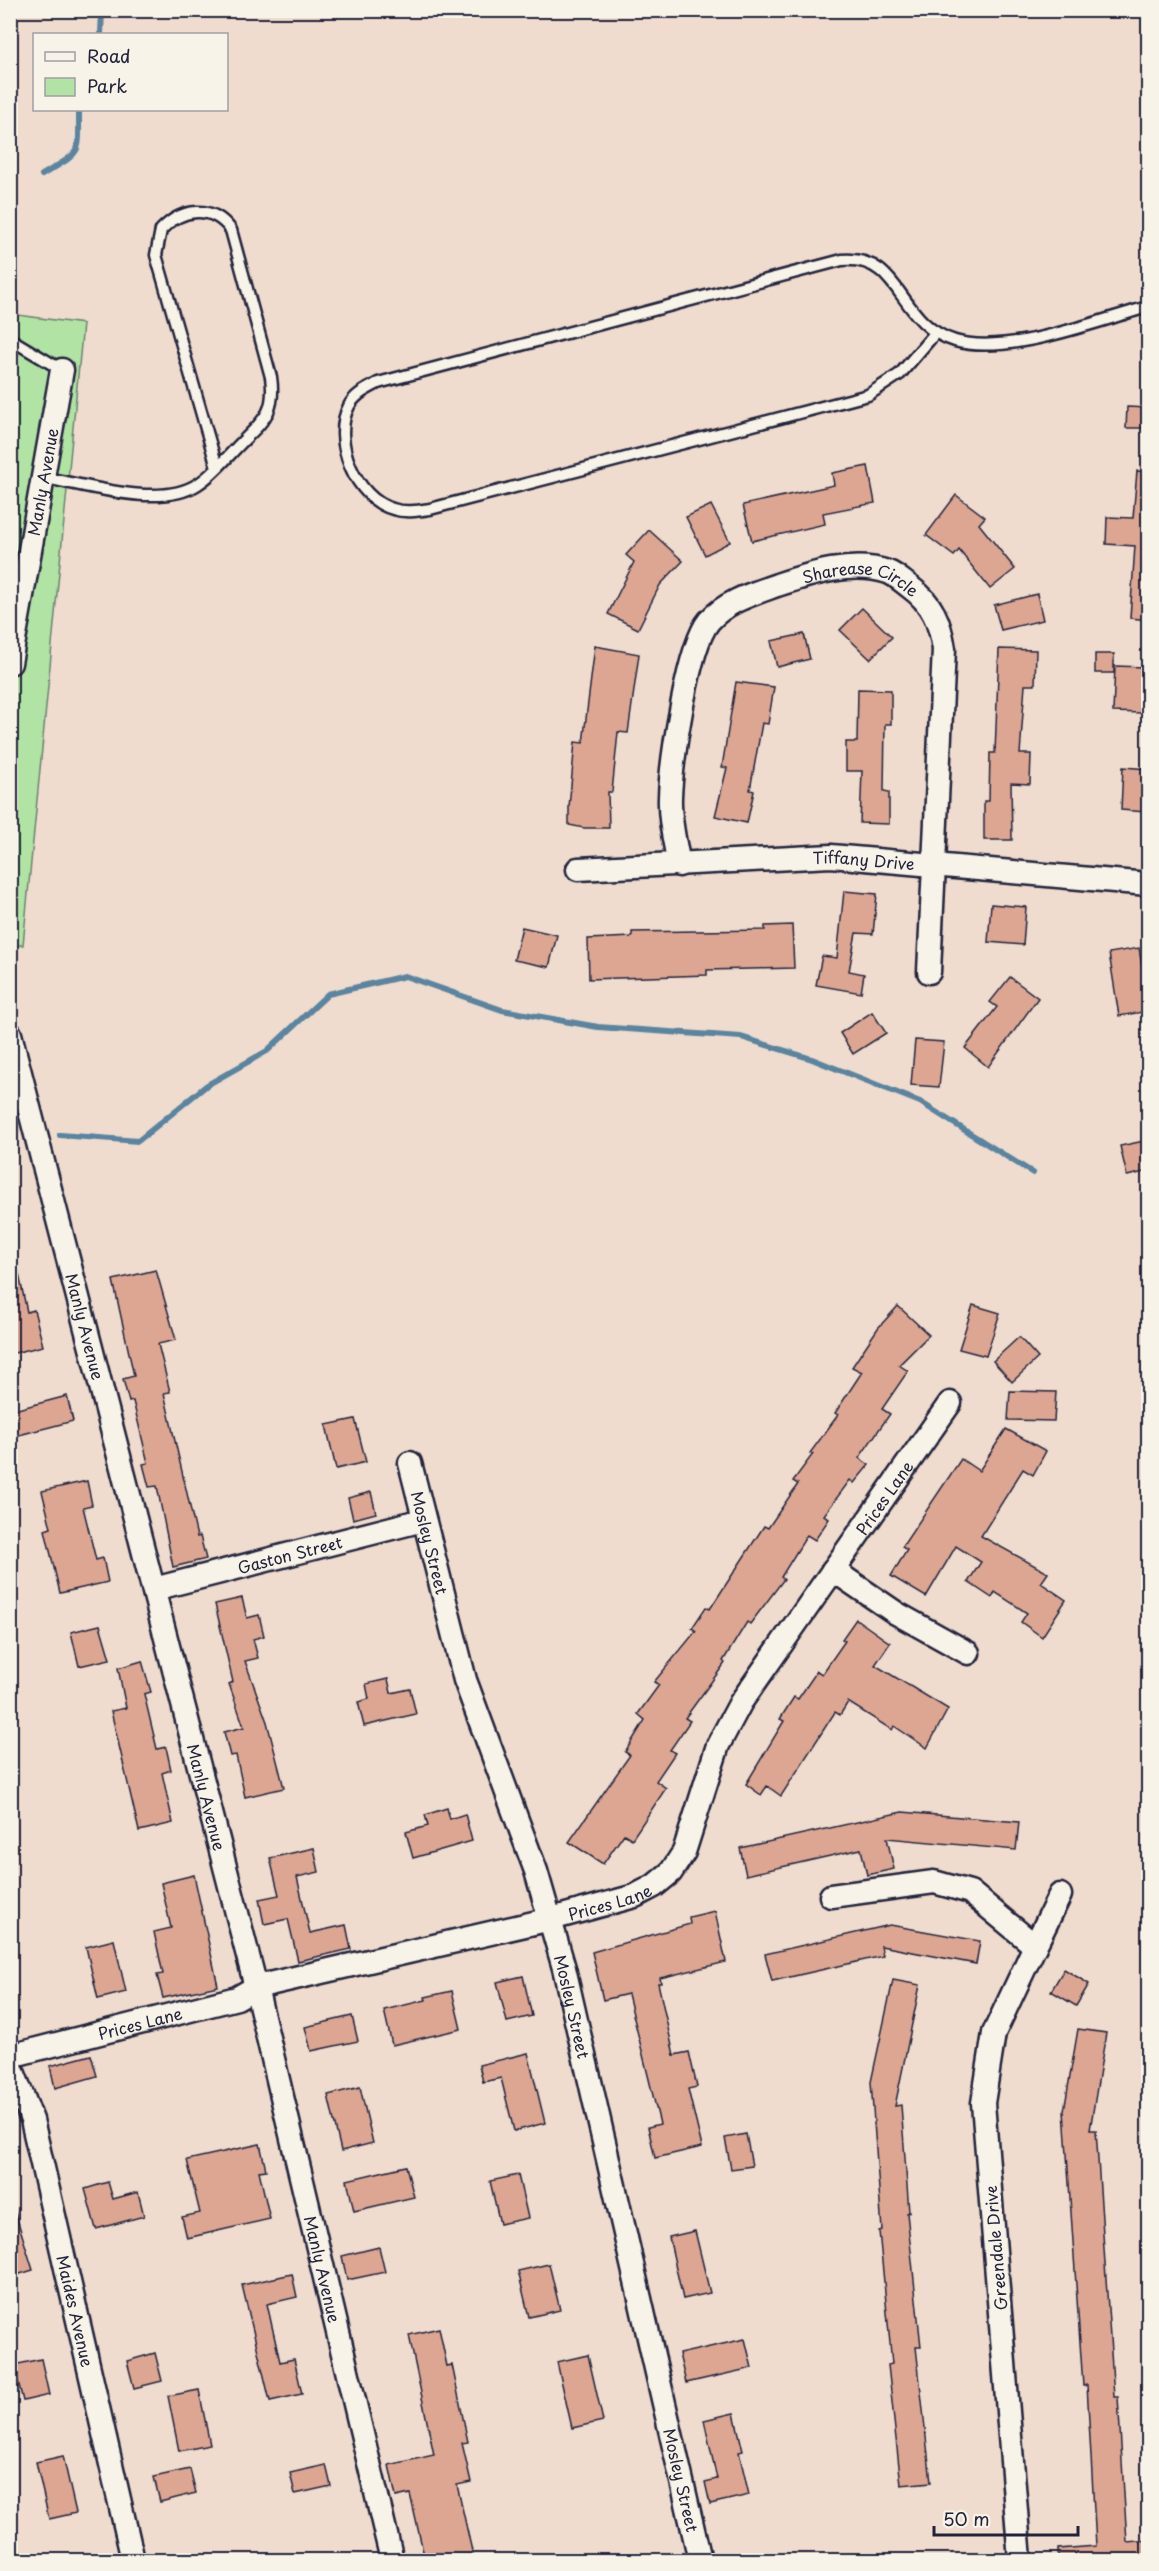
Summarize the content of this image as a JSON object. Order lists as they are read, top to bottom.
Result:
{
  "streets": {
    "street": [
      "Manly Avenue",
      "Sharease Circle",
      "Tiffany Drive",
      "Prices Lane",
      "Mosley Street",
      "Gaston Street",
      "Greendale Drive",
      "Maides Avenue"
    ]
  },
  "crossings": [
    ["Manly Avenue", "Prices Lane"],
    ["Manly Avenue", "Gaston Street"],
    ["Sharease Circle", "Tiffany Drive"],
    ["Prices Lane", "Mosley Street"],
    ["Mosley Street", "Gaston Street"]
  ],
  "legend": ["Road", "Park"],
  "scale_bar": "50 m"
}
